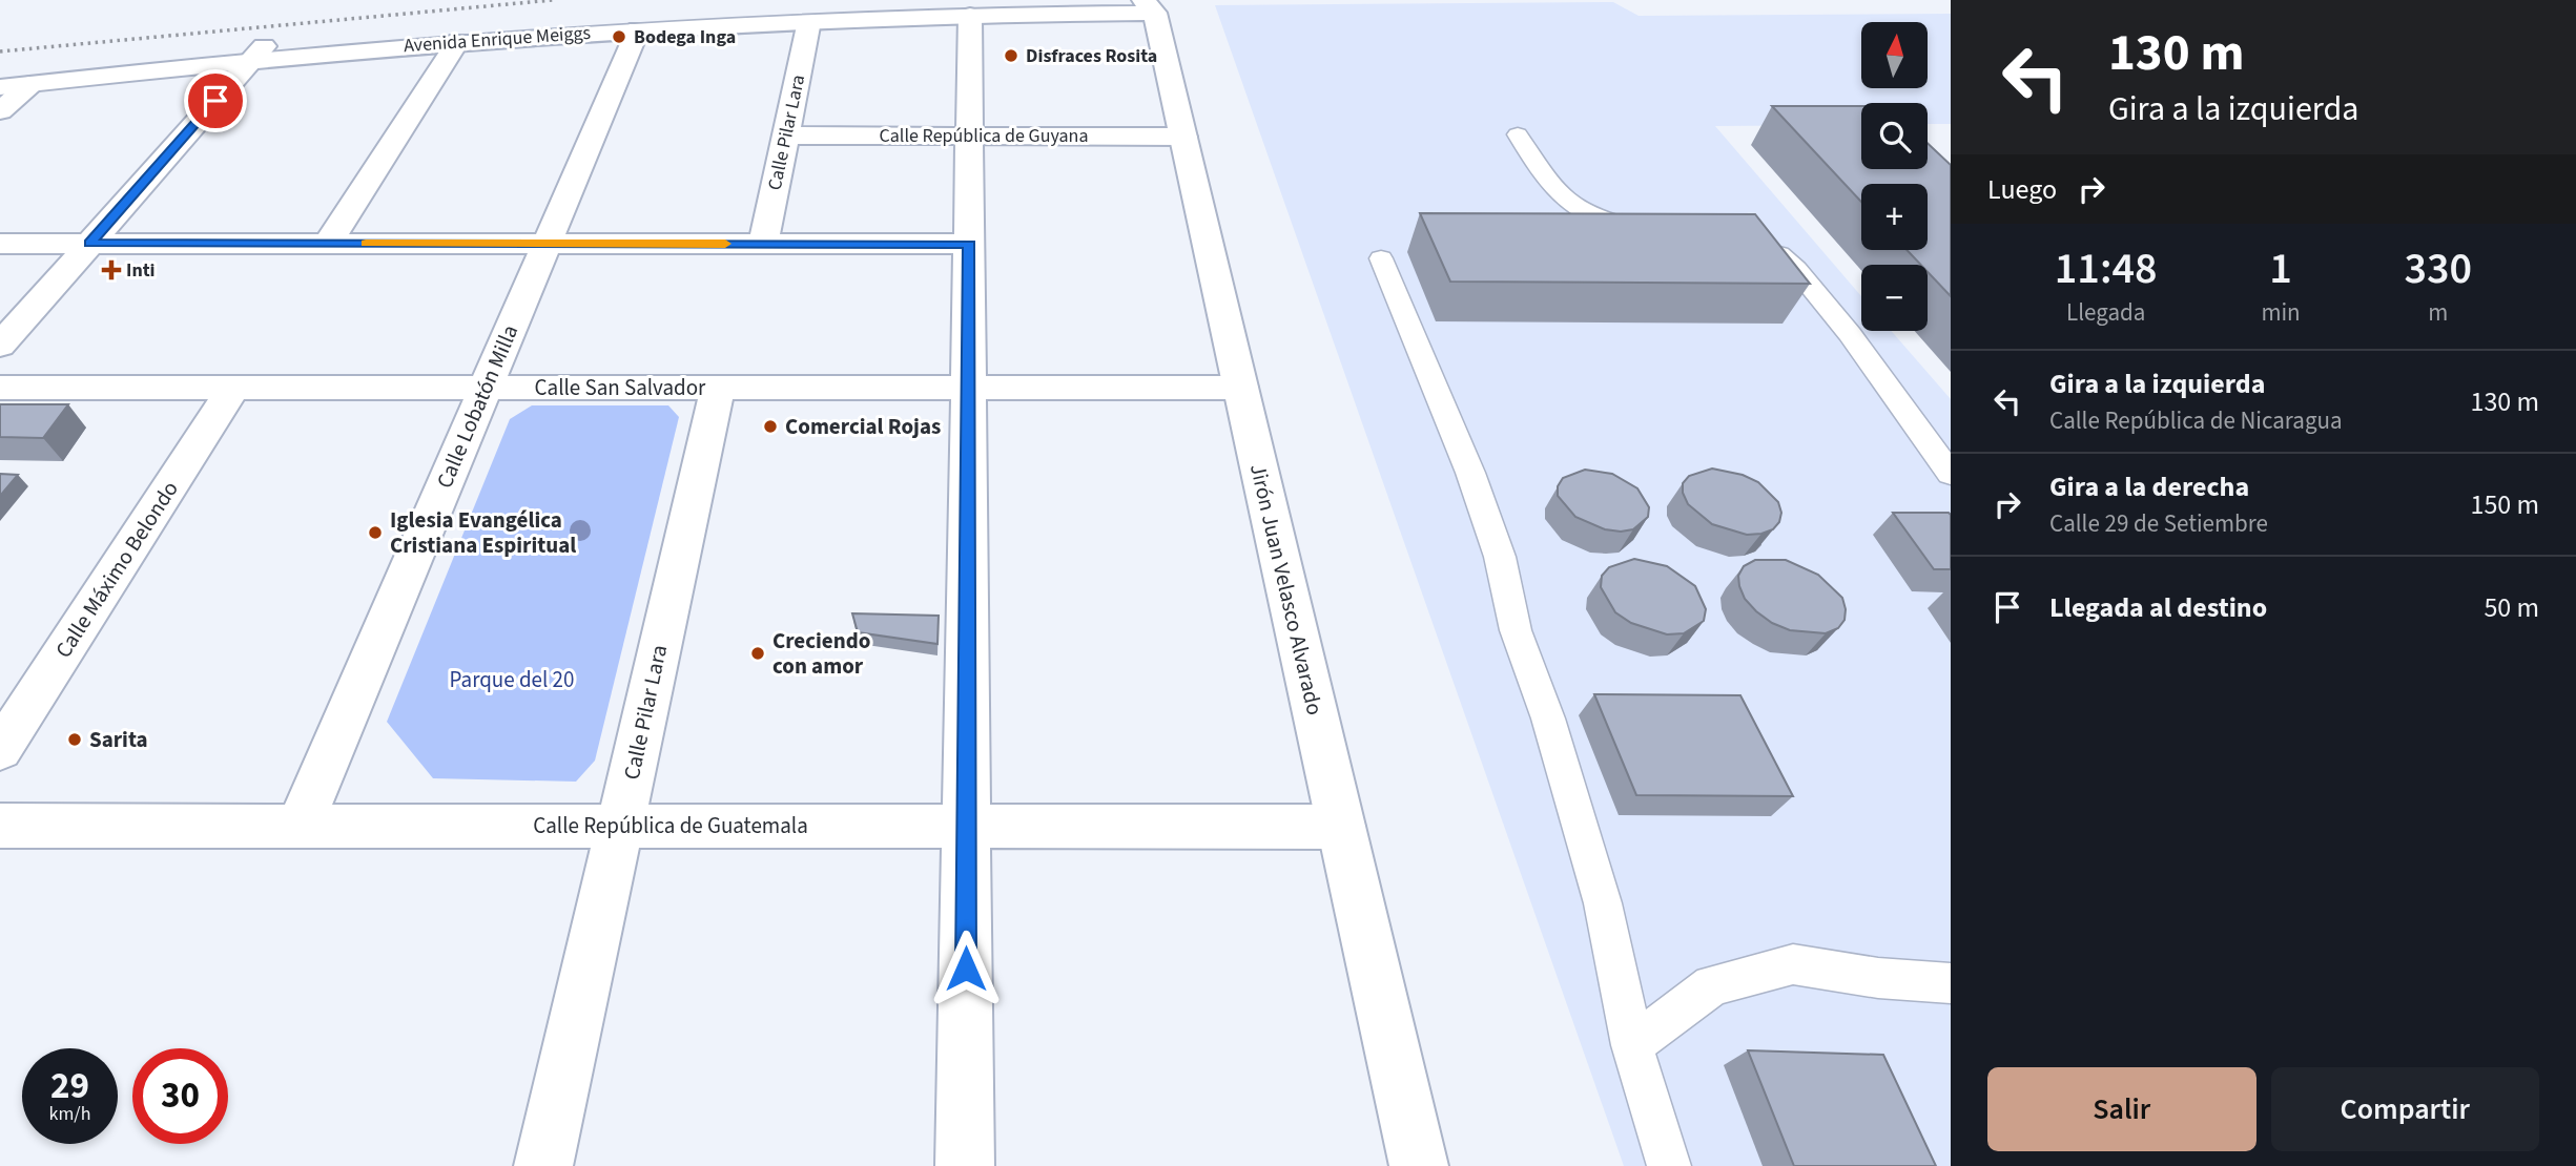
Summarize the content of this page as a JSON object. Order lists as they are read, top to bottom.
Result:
{
  "streets": {
    "street": [
      "Avenida Enrique Meiggs",
      "Calle Pilar Lara",
      "Calle República de Guyana",
      "Calle San Salvador",
      "Calle Lobatón Milla",
      "Calle Máximo Belondo",
      "Jirón Juan Velasco Alvarado",
      "Calle República de Guatemala"
    ]
  },
  "crossings": [
    ["Avenida Enrique Meiggs", "Calle Pilar Lara"],
    ["Avenida Enrique Meiggs", "Calle Lobatón Milla"],
    ["Avenida Enrique Meiggs", "Jirón Juan Velasco Alvarado"],
    ["Calle Pilar Lara", "Calle República de Guyana"],
    ["Calle Pilar Lara", "Calle San Salvador"],
    ["Calle Pilar Lara", "Calle República de Guatemala"],
    ["Calle República de Guyana", "Jirón Juan Velasco Alvarado"],
    ["Calle San Salvador", "Calle Lobatón Milla"],
    ["Calle San Salvador", "Calle Máximo Belondo"],
    ["Calle San Salvador", "Jirón Juan Velasco Alvarado"],
    ["Calle Lobatón Milla", "Calle República de Guatemala"],
    ["Jirón Juan Velasco Alvarado", "Calle República de Guatemala"]
  ],
  "parks": ["Parque del 20"],
  "places": {
    "other": [
      "Bodega Inga",
      "Disfraces Rosita",
      "Comercial Rojas",
      "Iglesia Evangélica Cristiana Espiritual",
      "Creciendo con amor",
      "Sarita"
    ],
    "health": ["Inti"]
  },
  "north": "top",
  "page": {
    "turn": ["130 m", "Gira a la izquierda"],
    "map_buttons": ["+", "−"],
    "then": "Luego",
    "eta": [
      "11:48",
      "Llegada",
      "1",
      "min",
      "330",
      "m"
    ],
    "list": [
      {
        "name": "Gira a la izquierda",
        "note": "Calle República de Nicaragua",
        "value": "130 m"
      },
      {
        "name": "Gira a la derecha",
        "note": "Calle 29 de Setiembre",
        "value": "150 m"
      },
      {
        "name": "Llegada al destino",
        "value": "50 m"
      }
    ],
    "speed": "29 km/h",
    "limit": "30",
    "buttons": ["Salir", "Compartir"]
  }
}
